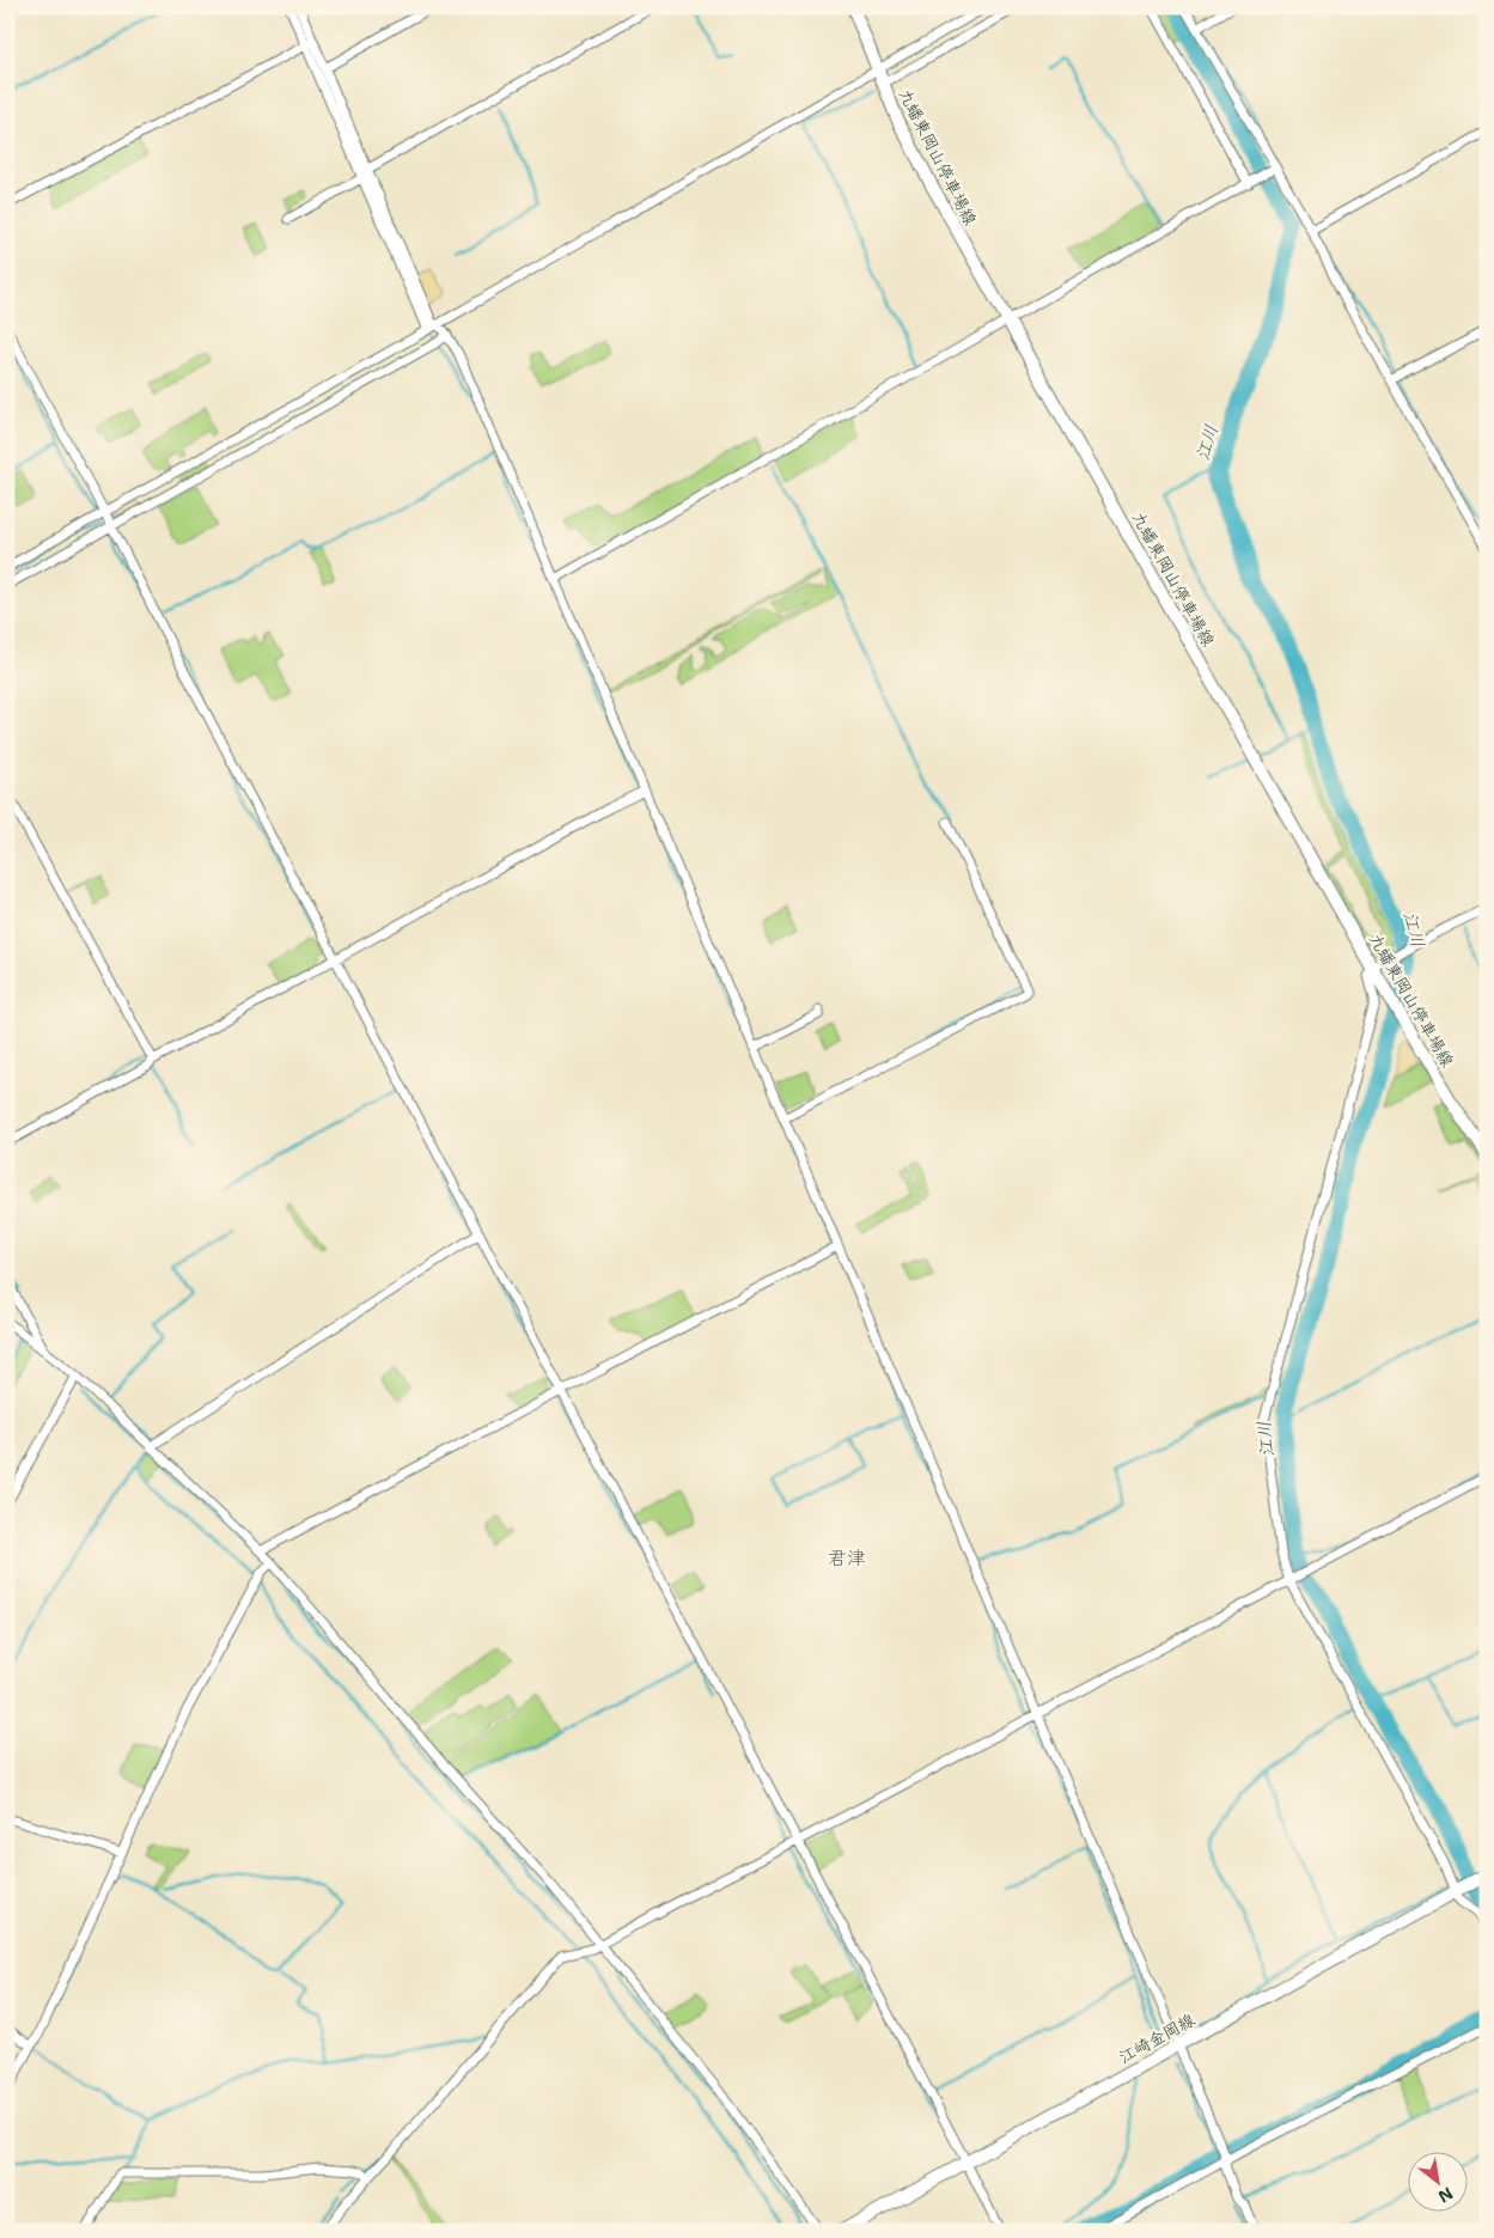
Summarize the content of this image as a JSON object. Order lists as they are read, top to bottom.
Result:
{
  "streets": {
    "main road": ["九蟠東岡山停車場線", "江崎金岡線"]
  },
  "districts": ["君津"],
  "water": ["江川"],
  "north": "bottom right"
}
